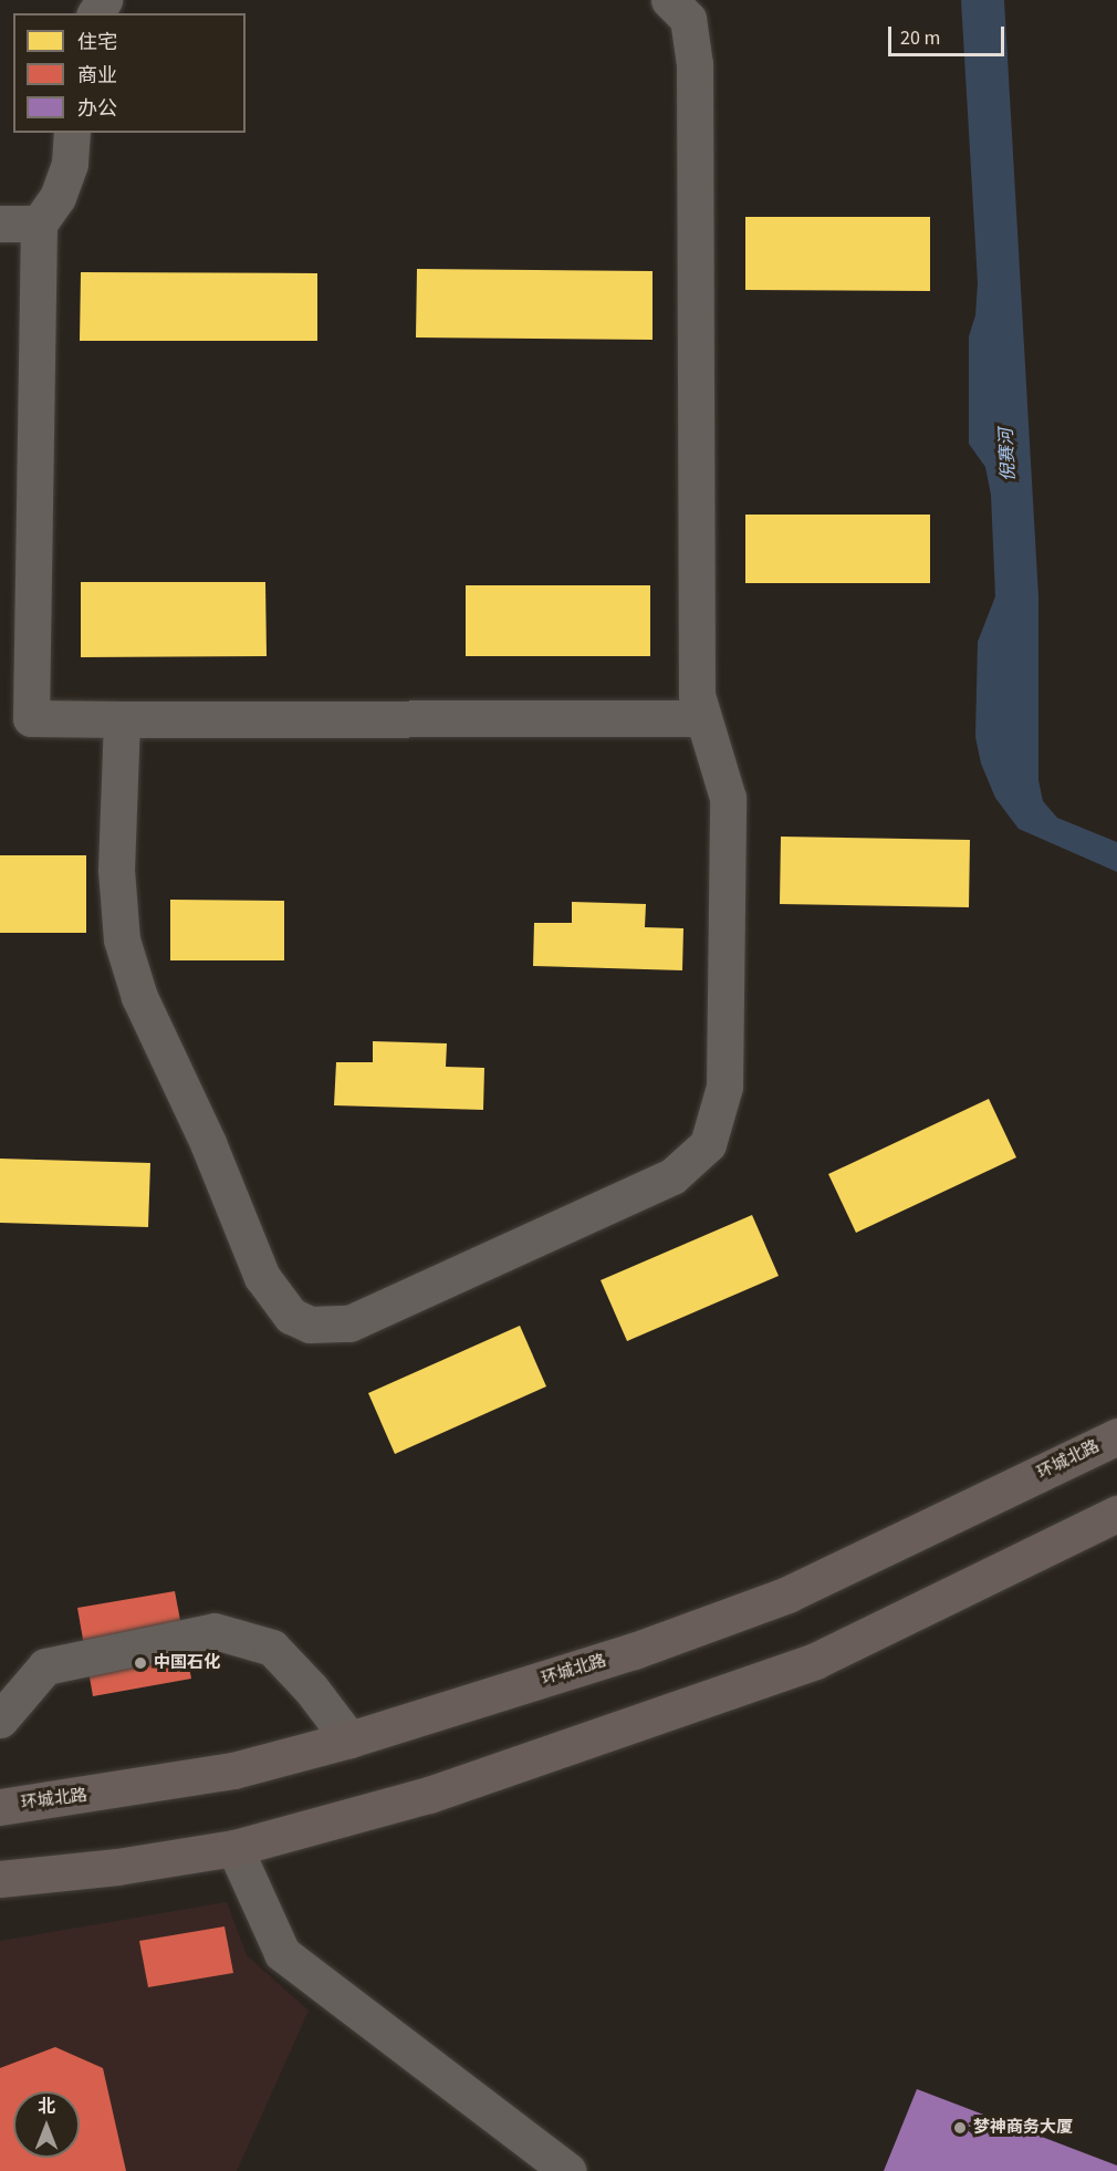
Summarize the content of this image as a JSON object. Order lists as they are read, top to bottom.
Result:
{
  "streets": {
    "main road": ["环城北路"]
  },
  "water": ["倪赛河"],
  "places": ["中国石化", "梦神商务大厦"],
  "legend": ["住宅", "商业", "办公"],
  "scale_bar": "20 m",
  "north": "top"
}
